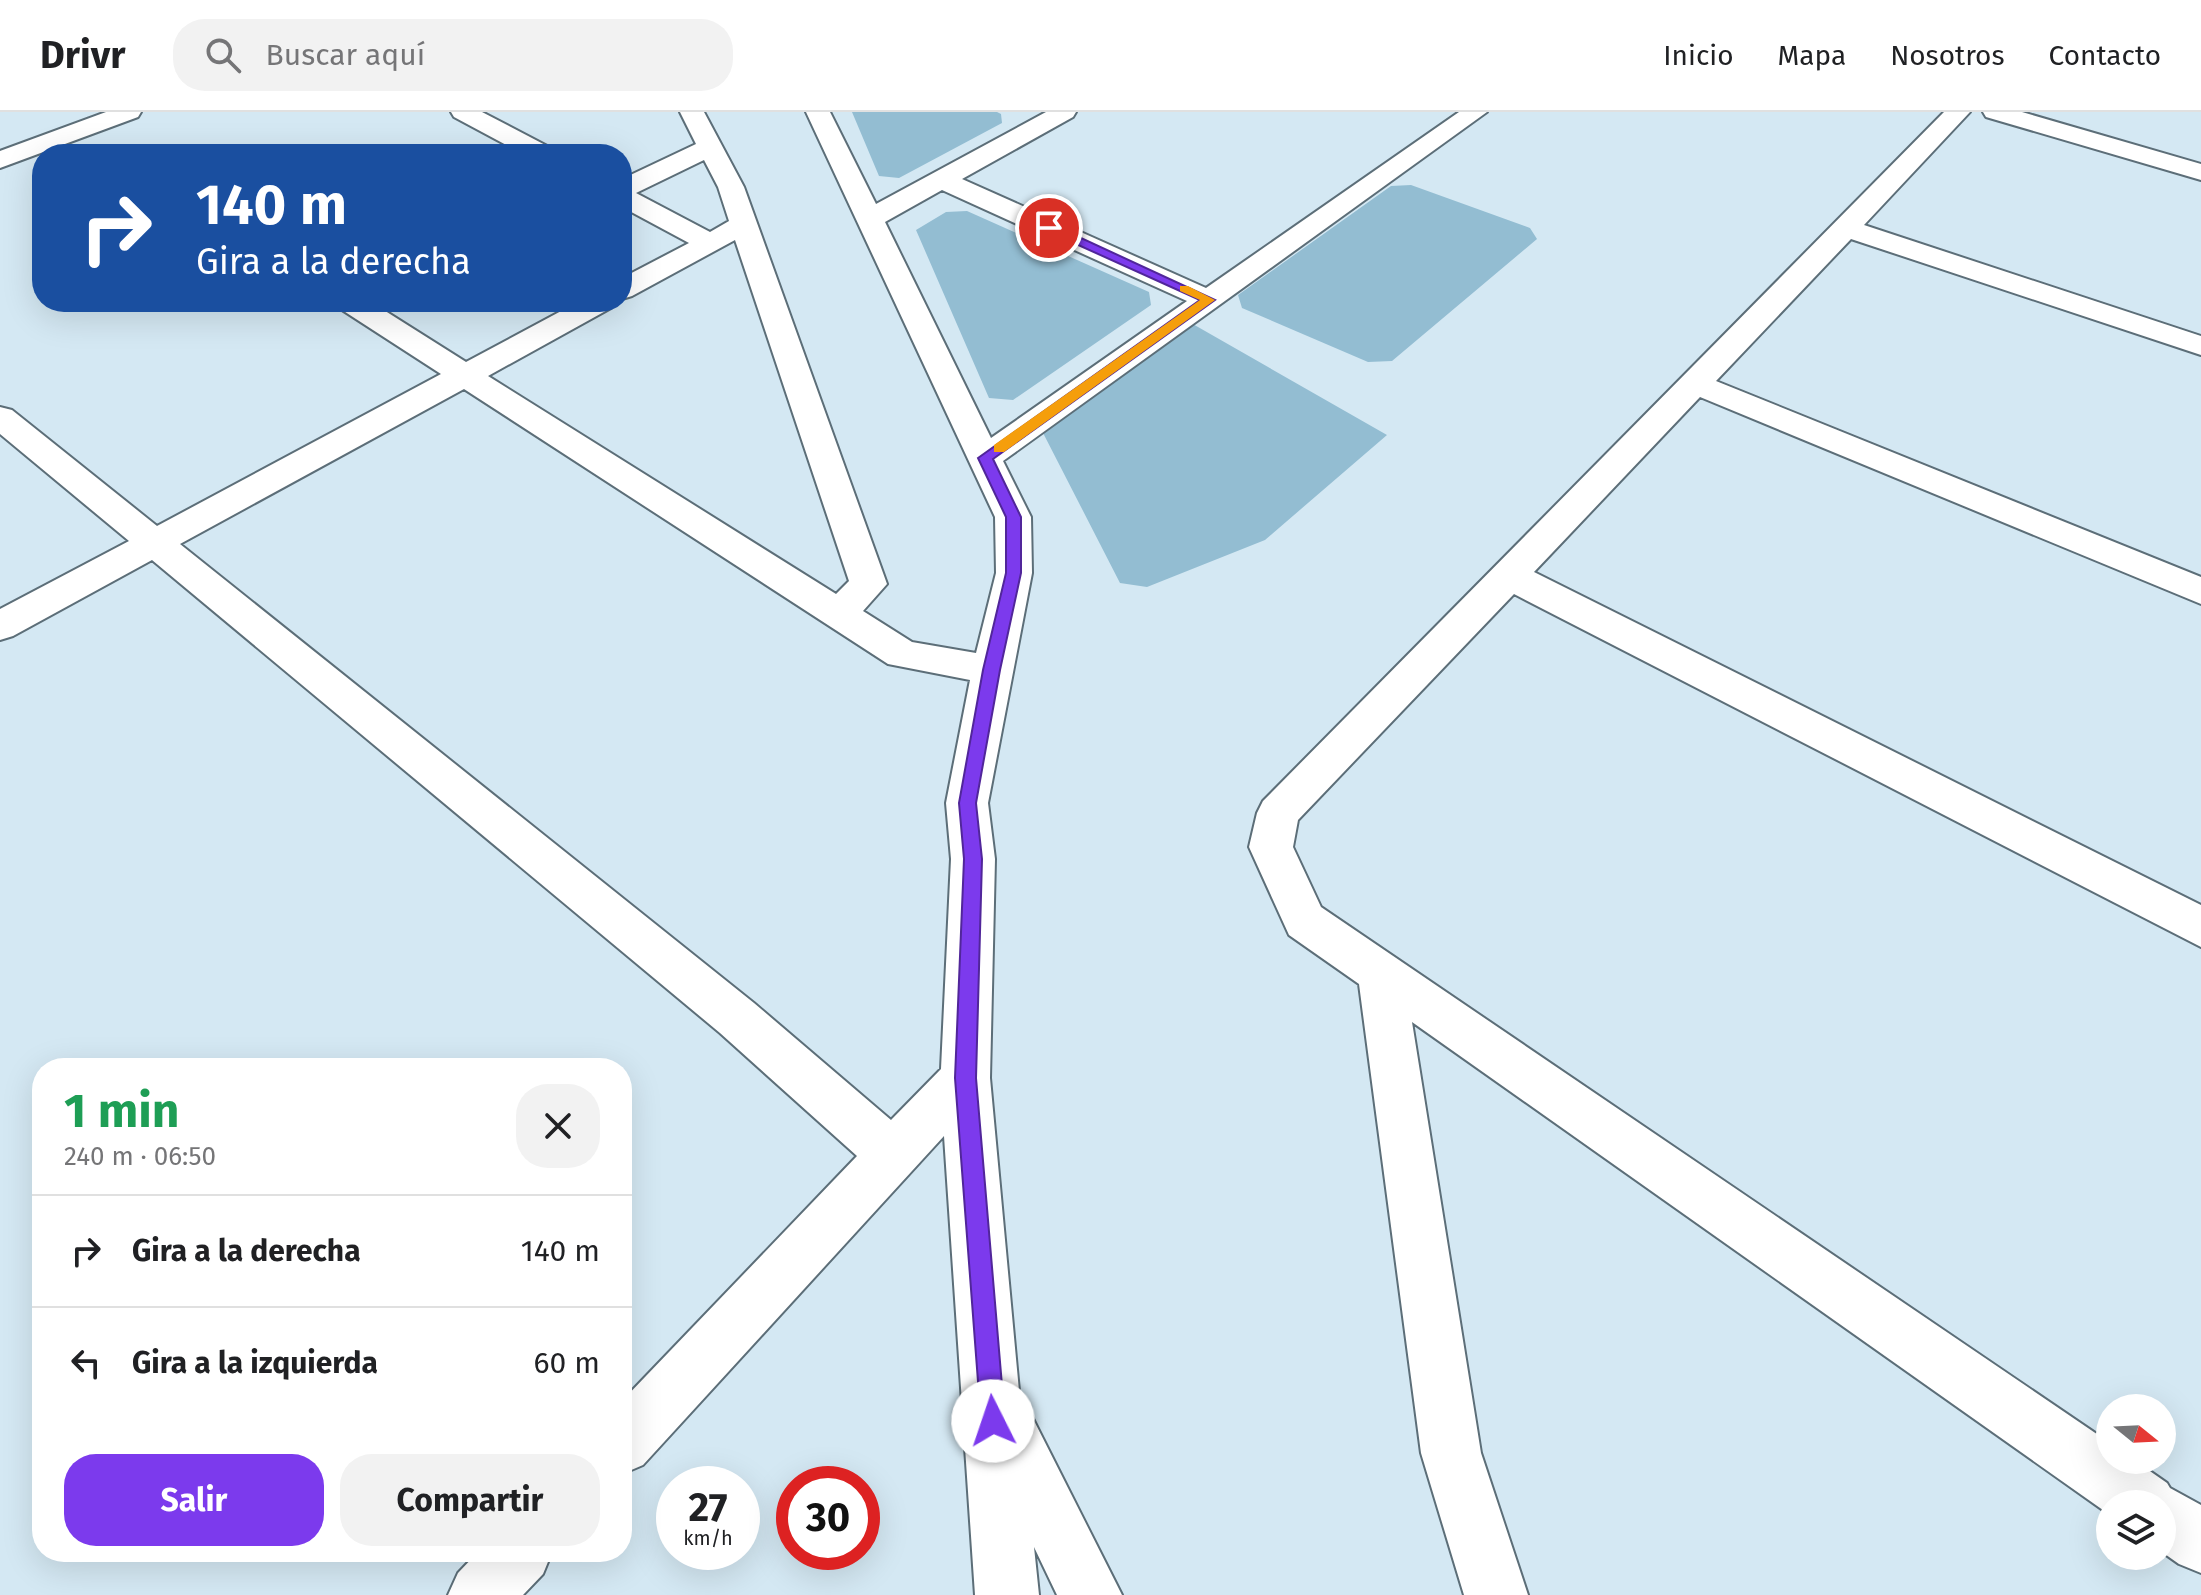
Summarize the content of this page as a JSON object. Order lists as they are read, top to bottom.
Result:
{
  "north": "right",
  "page": {
    "header": "Drivr",
    "search": "Buscar aquí",
    "nav": [
      "Inicio",
      "Mapa",
      "Nosotros",
      "Contacto"
    ],
    "turn": ["140 m", "Gira a la derecha"],
    "heading": ["1 min", "240 m · 06:50"],
    "list": [
      {
        "name": "Gira a la derecha",
        "value": "140 m"
      },
      {
        "name": "Gira a la izquierda",
        "value": "60 m"
      }
    ],
    "buttons": ["Salir", "Compartir"],
    "speed": "27 km/h",
    "limit": "30"
  }
}
